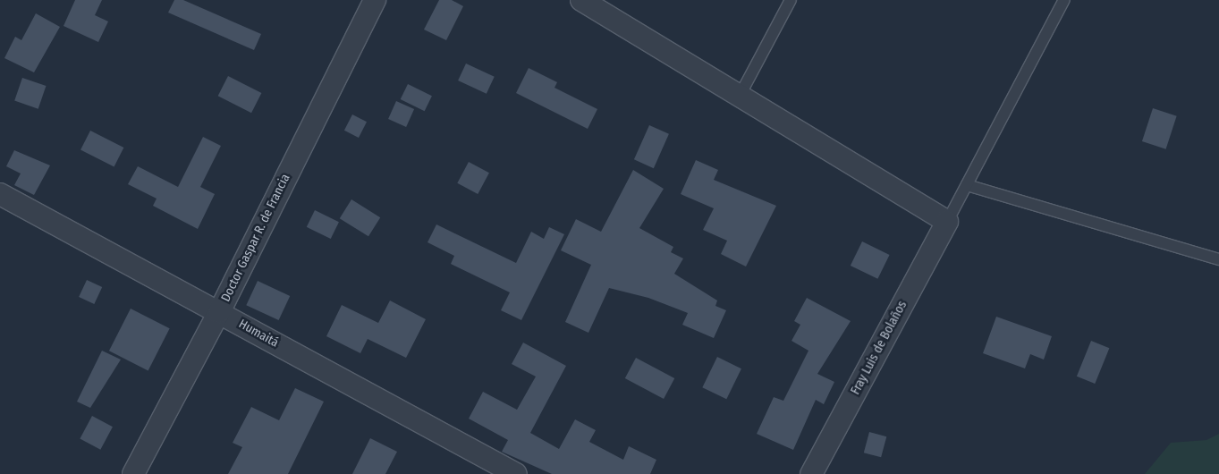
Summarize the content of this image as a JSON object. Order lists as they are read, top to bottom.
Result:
{
  "streets": {
    "street": ["Doctor Gaspar R. de Francia", "Humaitá", "Fray Luis de Bolaños"]
  },
  "crossings": [
    ["Doctor Gaspar R. de Francia", "Humaitá"]
  ]
}
